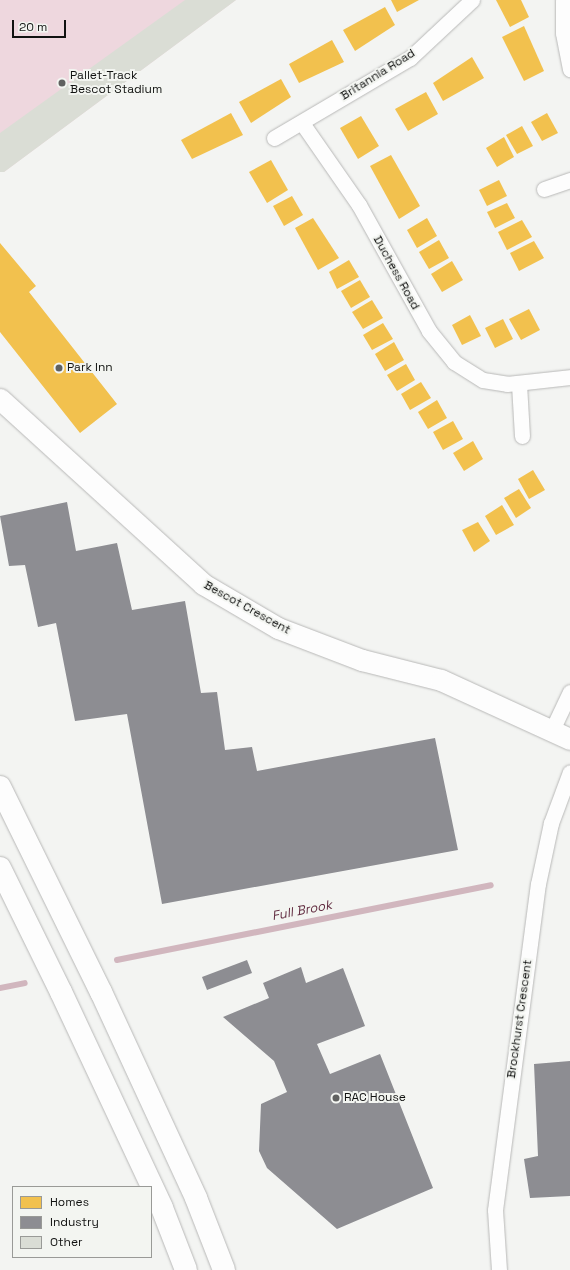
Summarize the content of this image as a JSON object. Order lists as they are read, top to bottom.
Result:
{
  "streets": {
    "street": [
      "Britannia Road",
      "Duchess Road",
      "Bescot Crescent",
      "Brockhurst Crescent"
    ]
  },
  "crossings": [
    ["Britannia Road", "Duchess Road"]
  ],
  "water": ["Full Brook"],
  "places": ["Pallet-Track Bescot Stadium", "Park Inn", "RAC House"],
  "legend": ["Homes", "Industry", "Other"],
  "scale_bar": "20 m"
}
